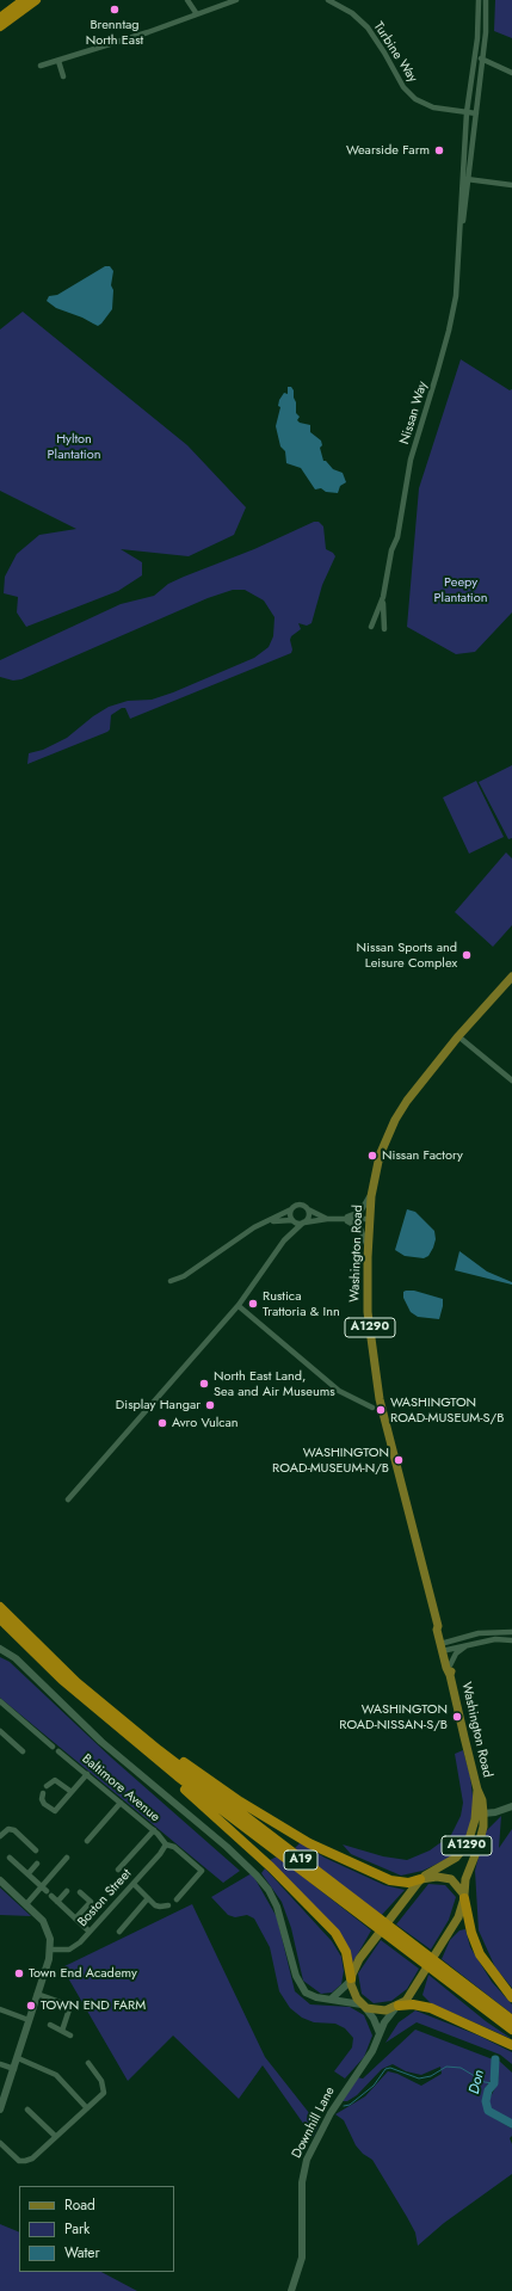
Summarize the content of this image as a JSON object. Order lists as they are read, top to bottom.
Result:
{
  "streets": {
    "highway": ["A19"],
    "main road": ["Washington Road", "A1290"],
    "street": [
      "Turbine Way",
      "Nissan Way",
      "Baltimore Avenue",
      "Boston Street",
      "Downhill Lane"
    ]
  },
  "crossings": [
    ["Turbine Way", "Nissan Way"],
    ["Washington Road", "A1290"],
    ["A1290", "Downhill Lane"],
    ["Baltimore Avenue", "Boston Street"]
  ],
  "water": ["Don"],
  "parks": ["Hylton Plantation", "Peepy Plantation"],
  "places": [
    "Brenntag North East",
    "Wearside Farm",
    "Nissan Sports and Leisure Complex",
    "Nissan Factory",
    "Rustica Trattoria & Inn",
    "North East Land, Sea and Air Museums",
    "Display Hangar",
    "WASHINGTON ROAD-MUSEUM-S/B",
    "Avro Vulcan",
    "WASHINGTON ROAD-MUSEUM-N/B",
    "WASHINGTON ROAD-NISSAN-S/B",
    "Town End Academy",
    "TOWN END FARM"
  ],
  "legend": ["Road", "Park", "Water"]
}
